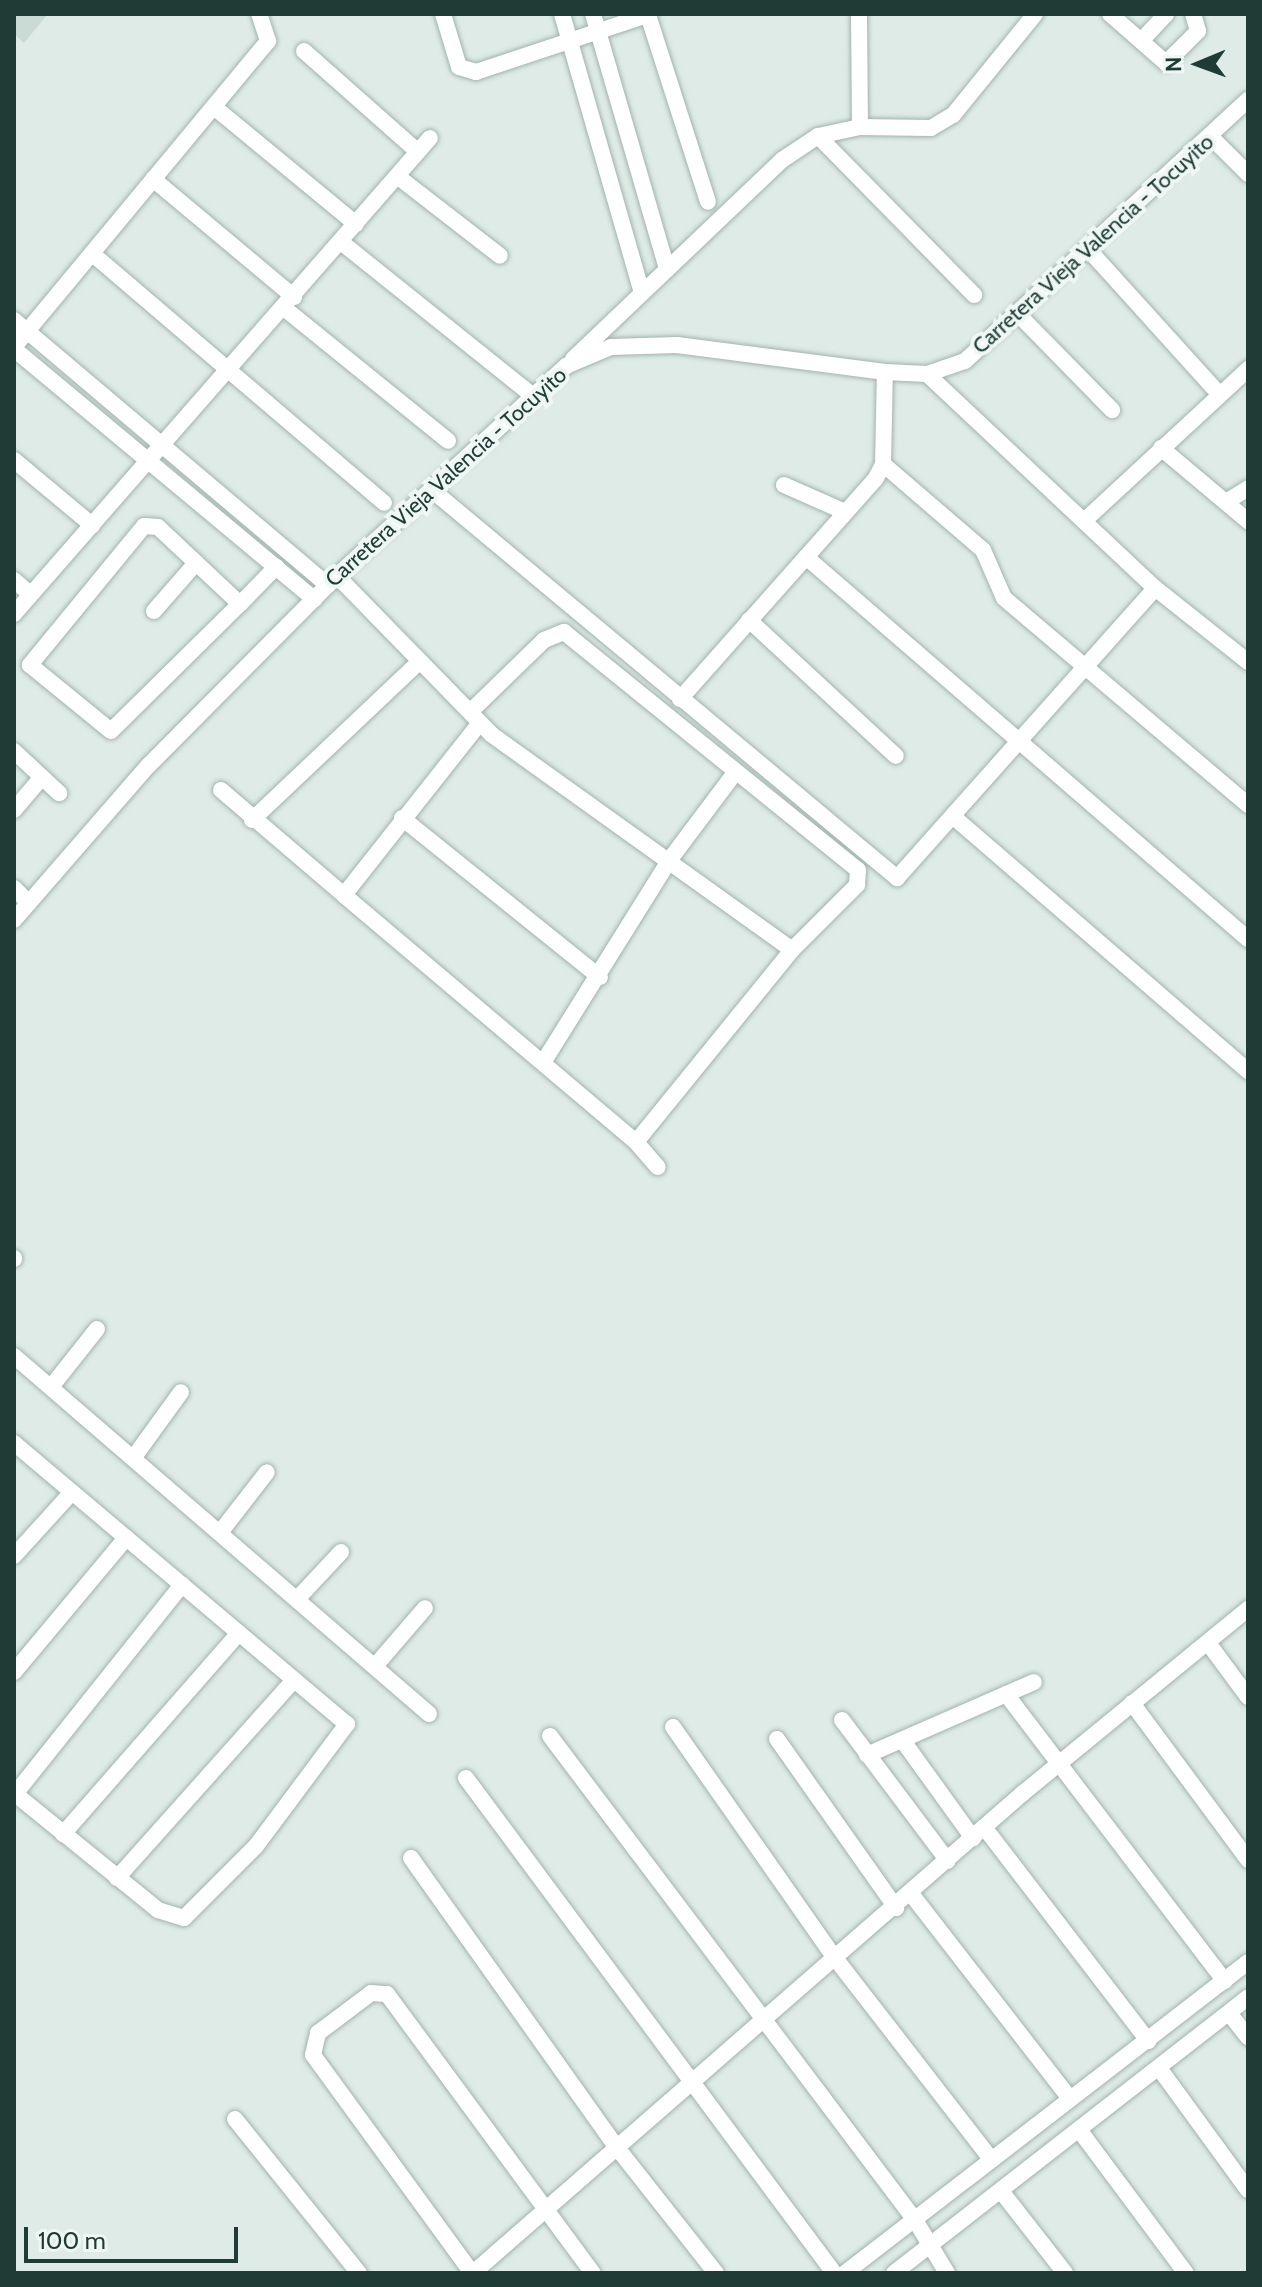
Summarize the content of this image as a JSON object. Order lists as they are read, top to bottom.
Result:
{
  "streets": {
    "street": ["Carretera Vieja Valencia - Tocuyito"]
  },
  "scale_bar": "100 m",
  "north": "left"
}
